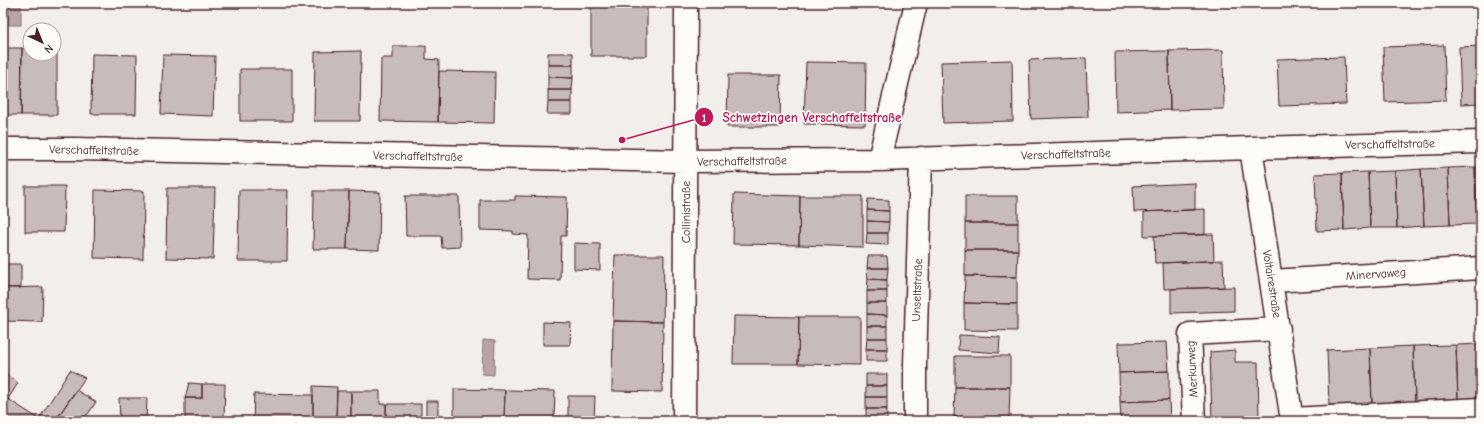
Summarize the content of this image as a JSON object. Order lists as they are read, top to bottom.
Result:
{
  "streets": {
    "street": [
      "Verschaffeltstraße",
      "Collinistraße",
      "Minervaweg",
      "Voltairestraße",
      "Unseltstraße",
      "Merkurweg"
    ]
  },
  "crossings": [
    ["Verschaffeltstraße", "Collinistraße"],
    ["Verschaffeltstraße", "Voltairestraße"],
    ["Verschaffeltstraße", "Unseltstraße"],
    ["Minervaweg", "Voltairestraße"],
    ["Voltairestraße", "Merkurweg"]
  ],
  "places": ["Schwetzingen Verschaffeltstraße"],
  "north": "bottom right"
}
